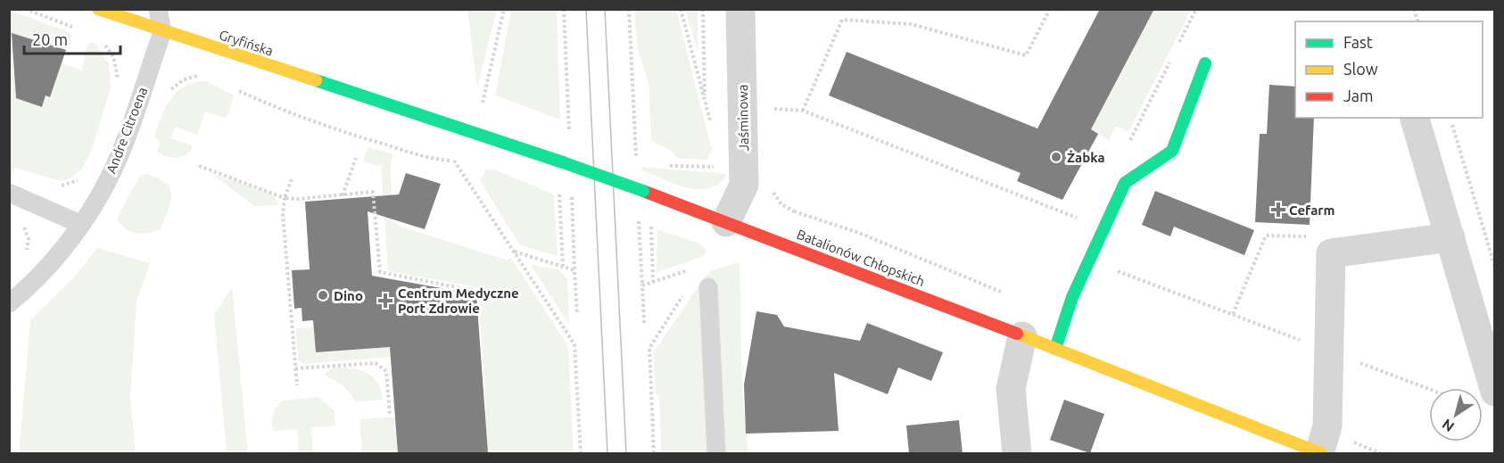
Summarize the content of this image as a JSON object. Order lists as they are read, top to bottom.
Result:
{
  "streets": {
    "street": ["Gryfińska", "Jaśminowa", "Batalionów Chłopskich"],
    "lane": ["Andre Citroena"]
  },
  "crossings": [
    ["Gryfińska", "Andre Citroena"],
    ["Gryfińska", "Batalionów Chłopskich"],
    ["Jaśminowa", "Batalionów Chłopskich"]
  ],
  "places": {
    "other": ["Żabka", "Dino"],
    "health": ["Cefarm", "Centrum Medyczne Port Zdrowie"]
  },
  "legend": ["Fast", "Slow", "Jam"],
  "scale_bar": "20 m",
  "north": "bottom left"
}
